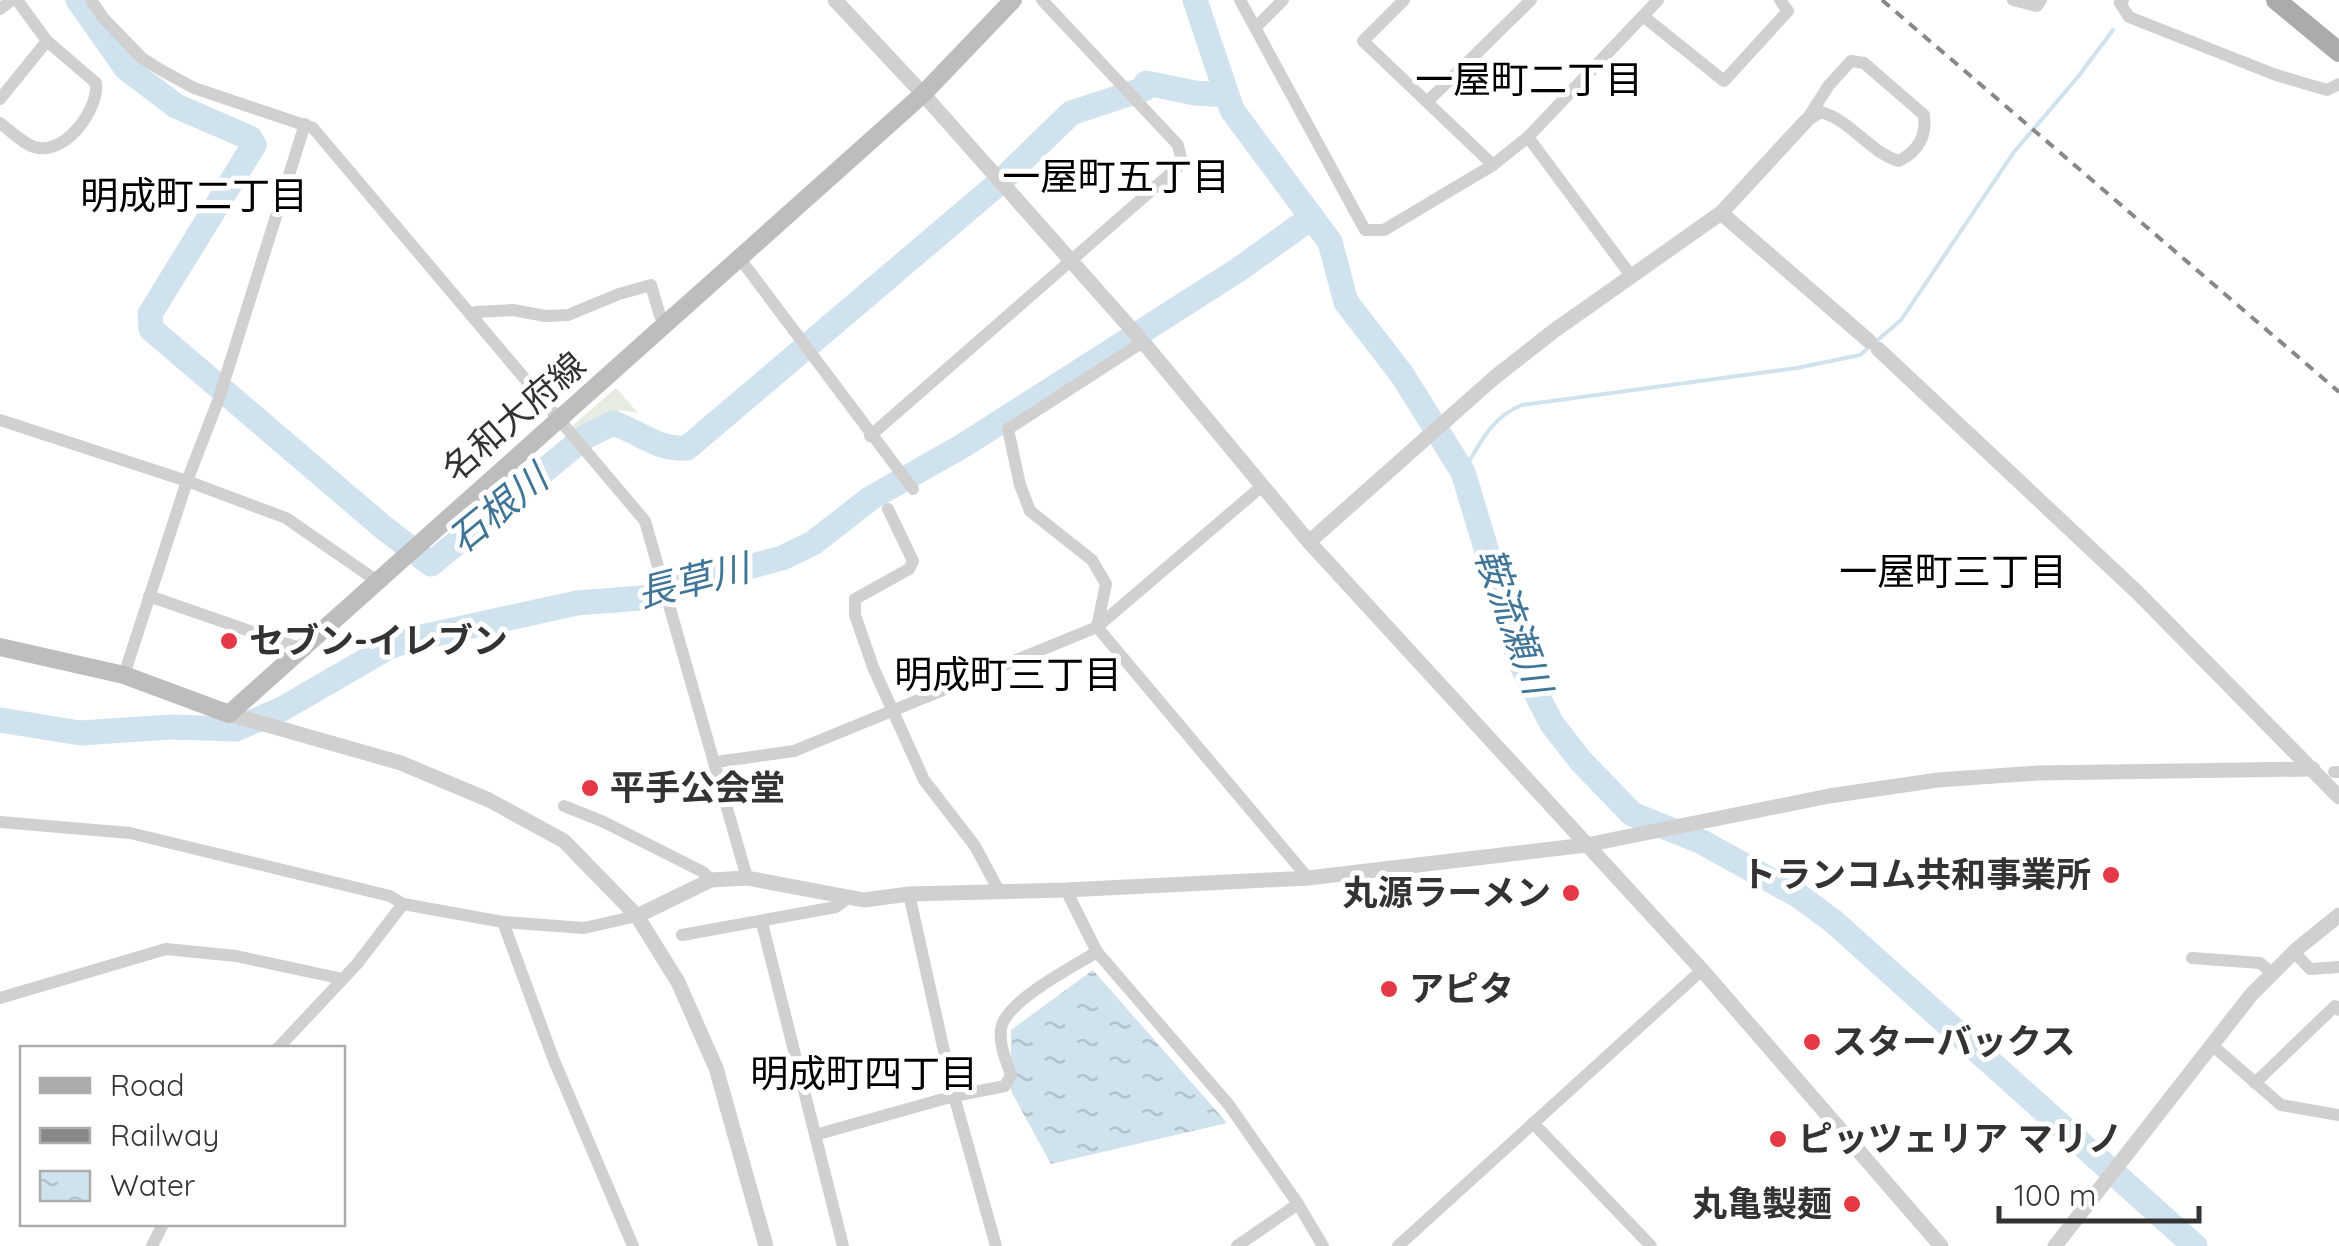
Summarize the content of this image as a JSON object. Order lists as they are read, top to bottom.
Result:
{
  "streets": {
    "main road": ["名和大府線"]
  },
  "districts": [
    "一屋町二丁目",
    "一屋町五丁目",
    "明成町二丁目",
    "一屋町三丁目",
    "明成町三丁目",
    "明成町四丁目"
  ],
  "water": ["石根川", "長草川", "鞍流瀬川"],
  "places": [
    "セブン-イレブン",
    "平手公会堂",
    "トランコム共和事業所",
    "丸源ラーメン",
    "アピタ",
    "スターバックス",
    "ピッツェリア マリノ",
    "丸亀製麺"
  ],
  "legend": ["Road", "Railway", "Water"],
  "scale_bar": "100 m"
}
